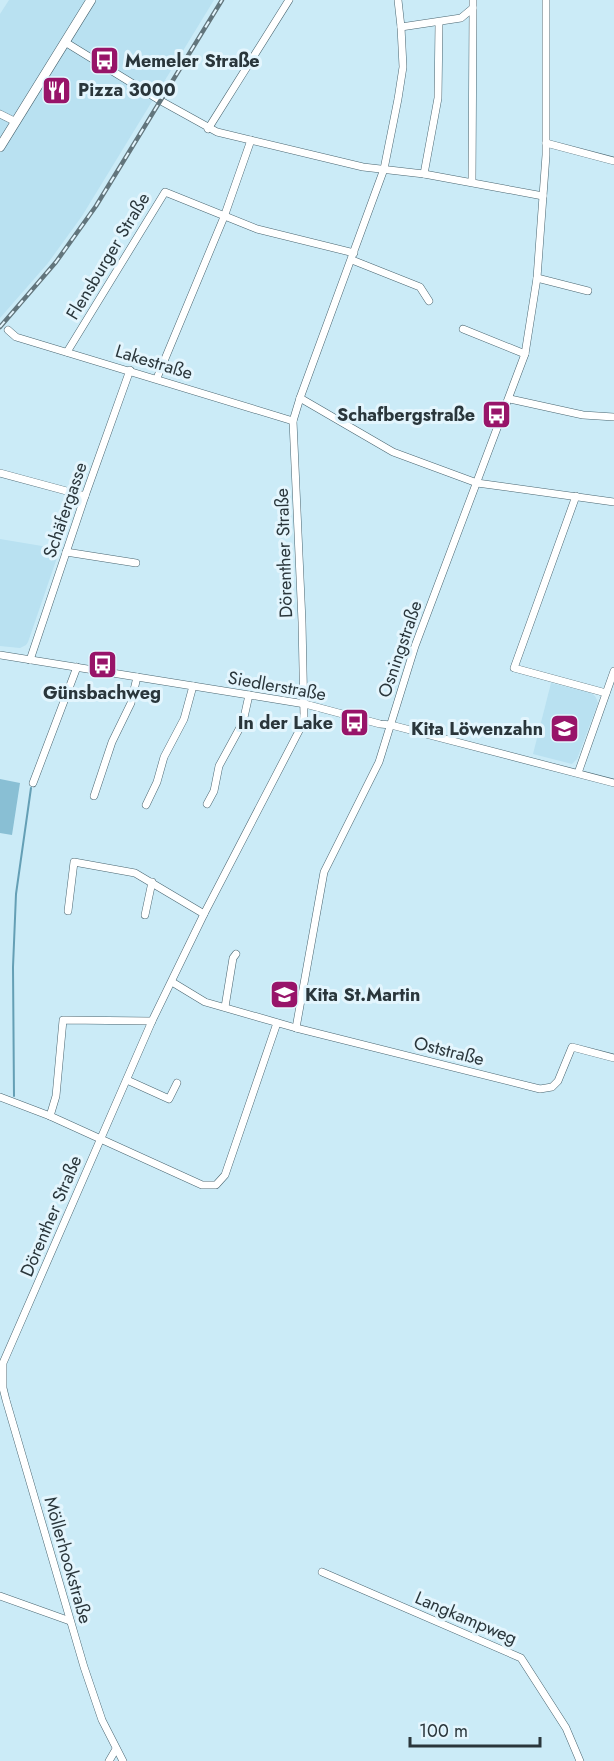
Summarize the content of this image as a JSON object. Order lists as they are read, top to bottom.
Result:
{
  "streets": {
    "street": [
      "Flensburger Straße",
      "Lakestraße",
      "Schäfergasse",
      "Dörenther Straße",
      "Osningstraße",
      "Siedlerstraße",
      "Oststraße",
      "Möllerhookstraße",
      "Langkampweg"
    ]
  },
  "crossings": [
    ["Flensburger Straße", "Lakestraße"],
    ["Flensburger Straße", "Dörenther Straße"],
    ["Lakestraße", "Schäfergasse"],
    ["Lakestraße", "Dörenther Straße"],
    ["Schäfergasse", "Siedlerstraße"],
    ["Dörenther Straße", "Siedlerstraße"],
    ["Dörenther Straße", "Oststraße"],
    ["Dörenther Straße", "Möllerhookstraße"],
    ["Osningstraße", "Siedlerstraße"],
    ["Osningstraße", "Oststraße"]
  ],
  "places": {
    "bus stop": [
      "Memeler Straße",
      "Schafbergstraße",
      "Günsbachweg",
      "In der Lake"
    ],
    "restaurant": ["Pizza 3000"],
    "school or university": ["Kita Löwenzahn", "Kita St.Martin"]
  },
  "scale_bar": "100 m"
}
